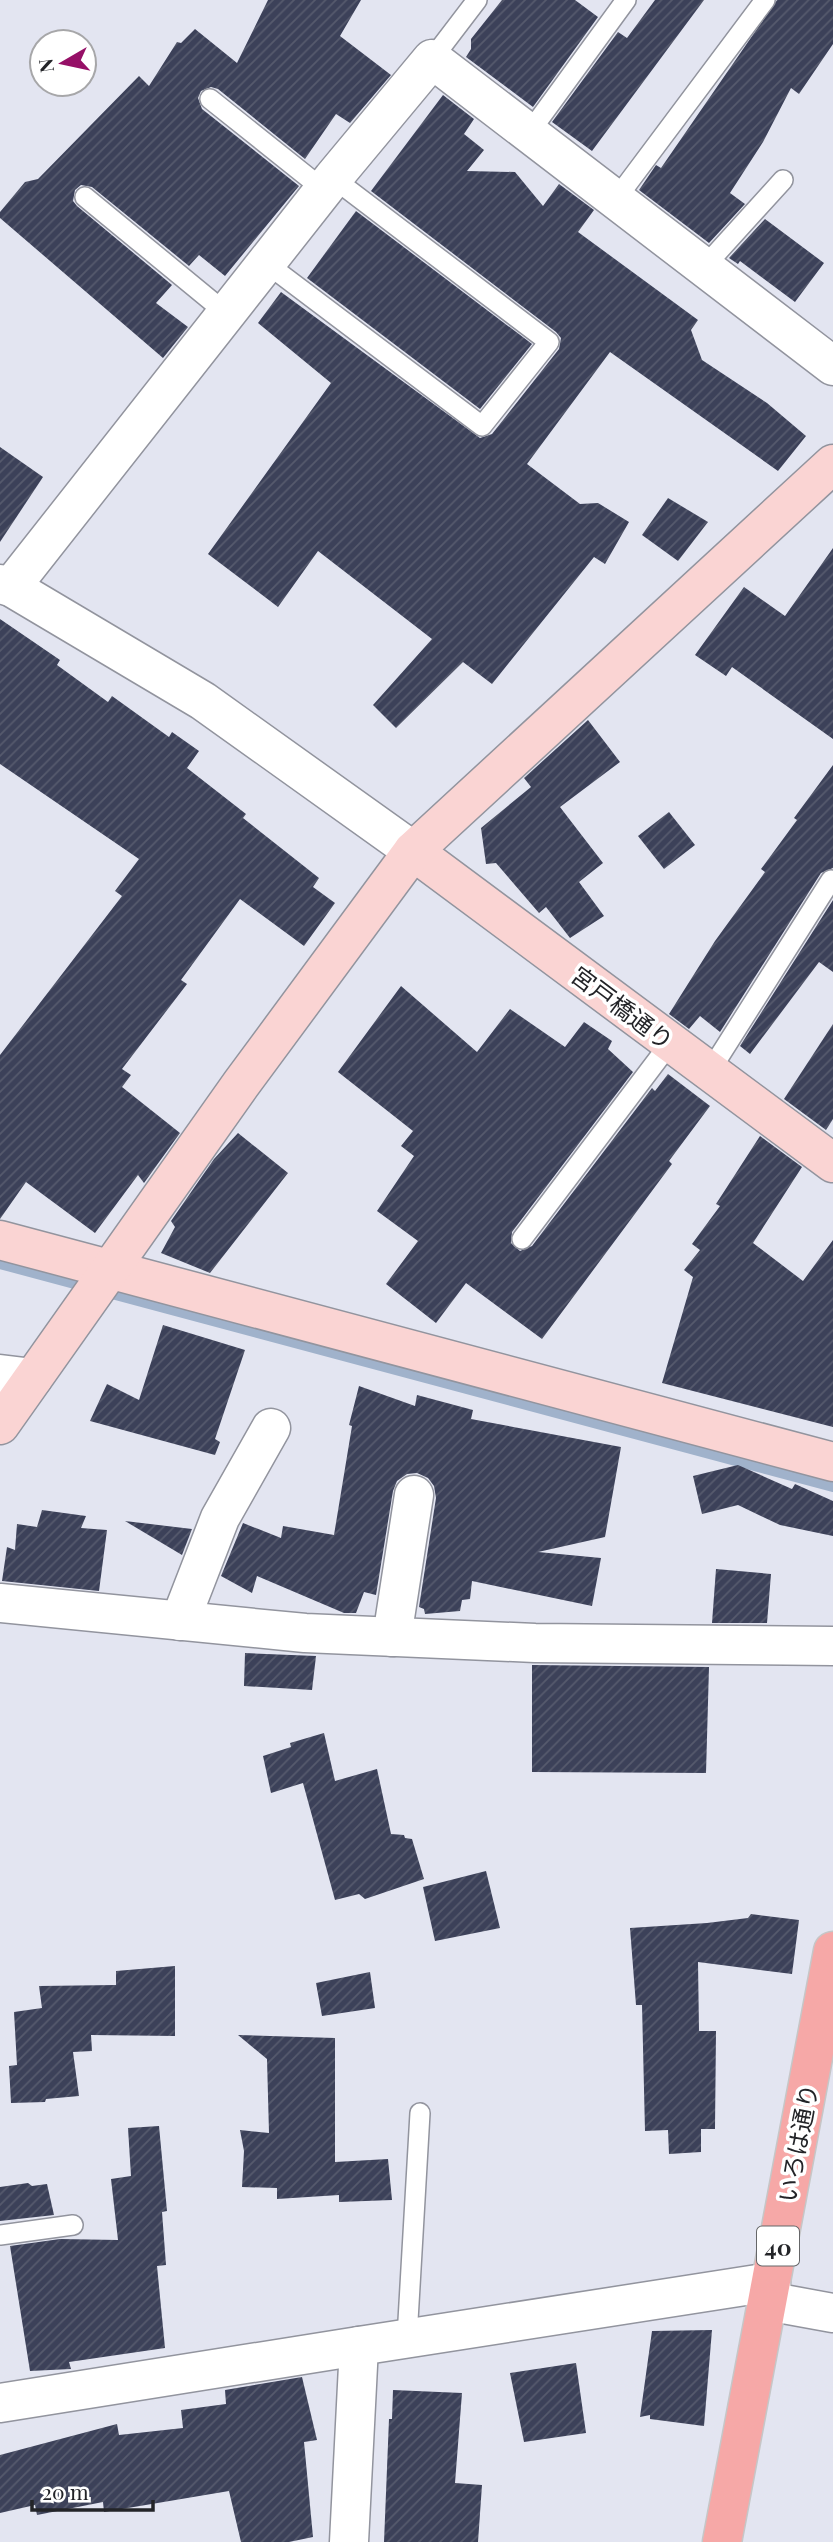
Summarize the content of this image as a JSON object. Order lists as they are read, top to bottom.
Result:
{
  "streets": {
    "main road": ["いろは通り", "40"],
    "street": ["宮戸橋通り"]
  },
  "scale_bar": "20 m",
  "north": "left"
}
